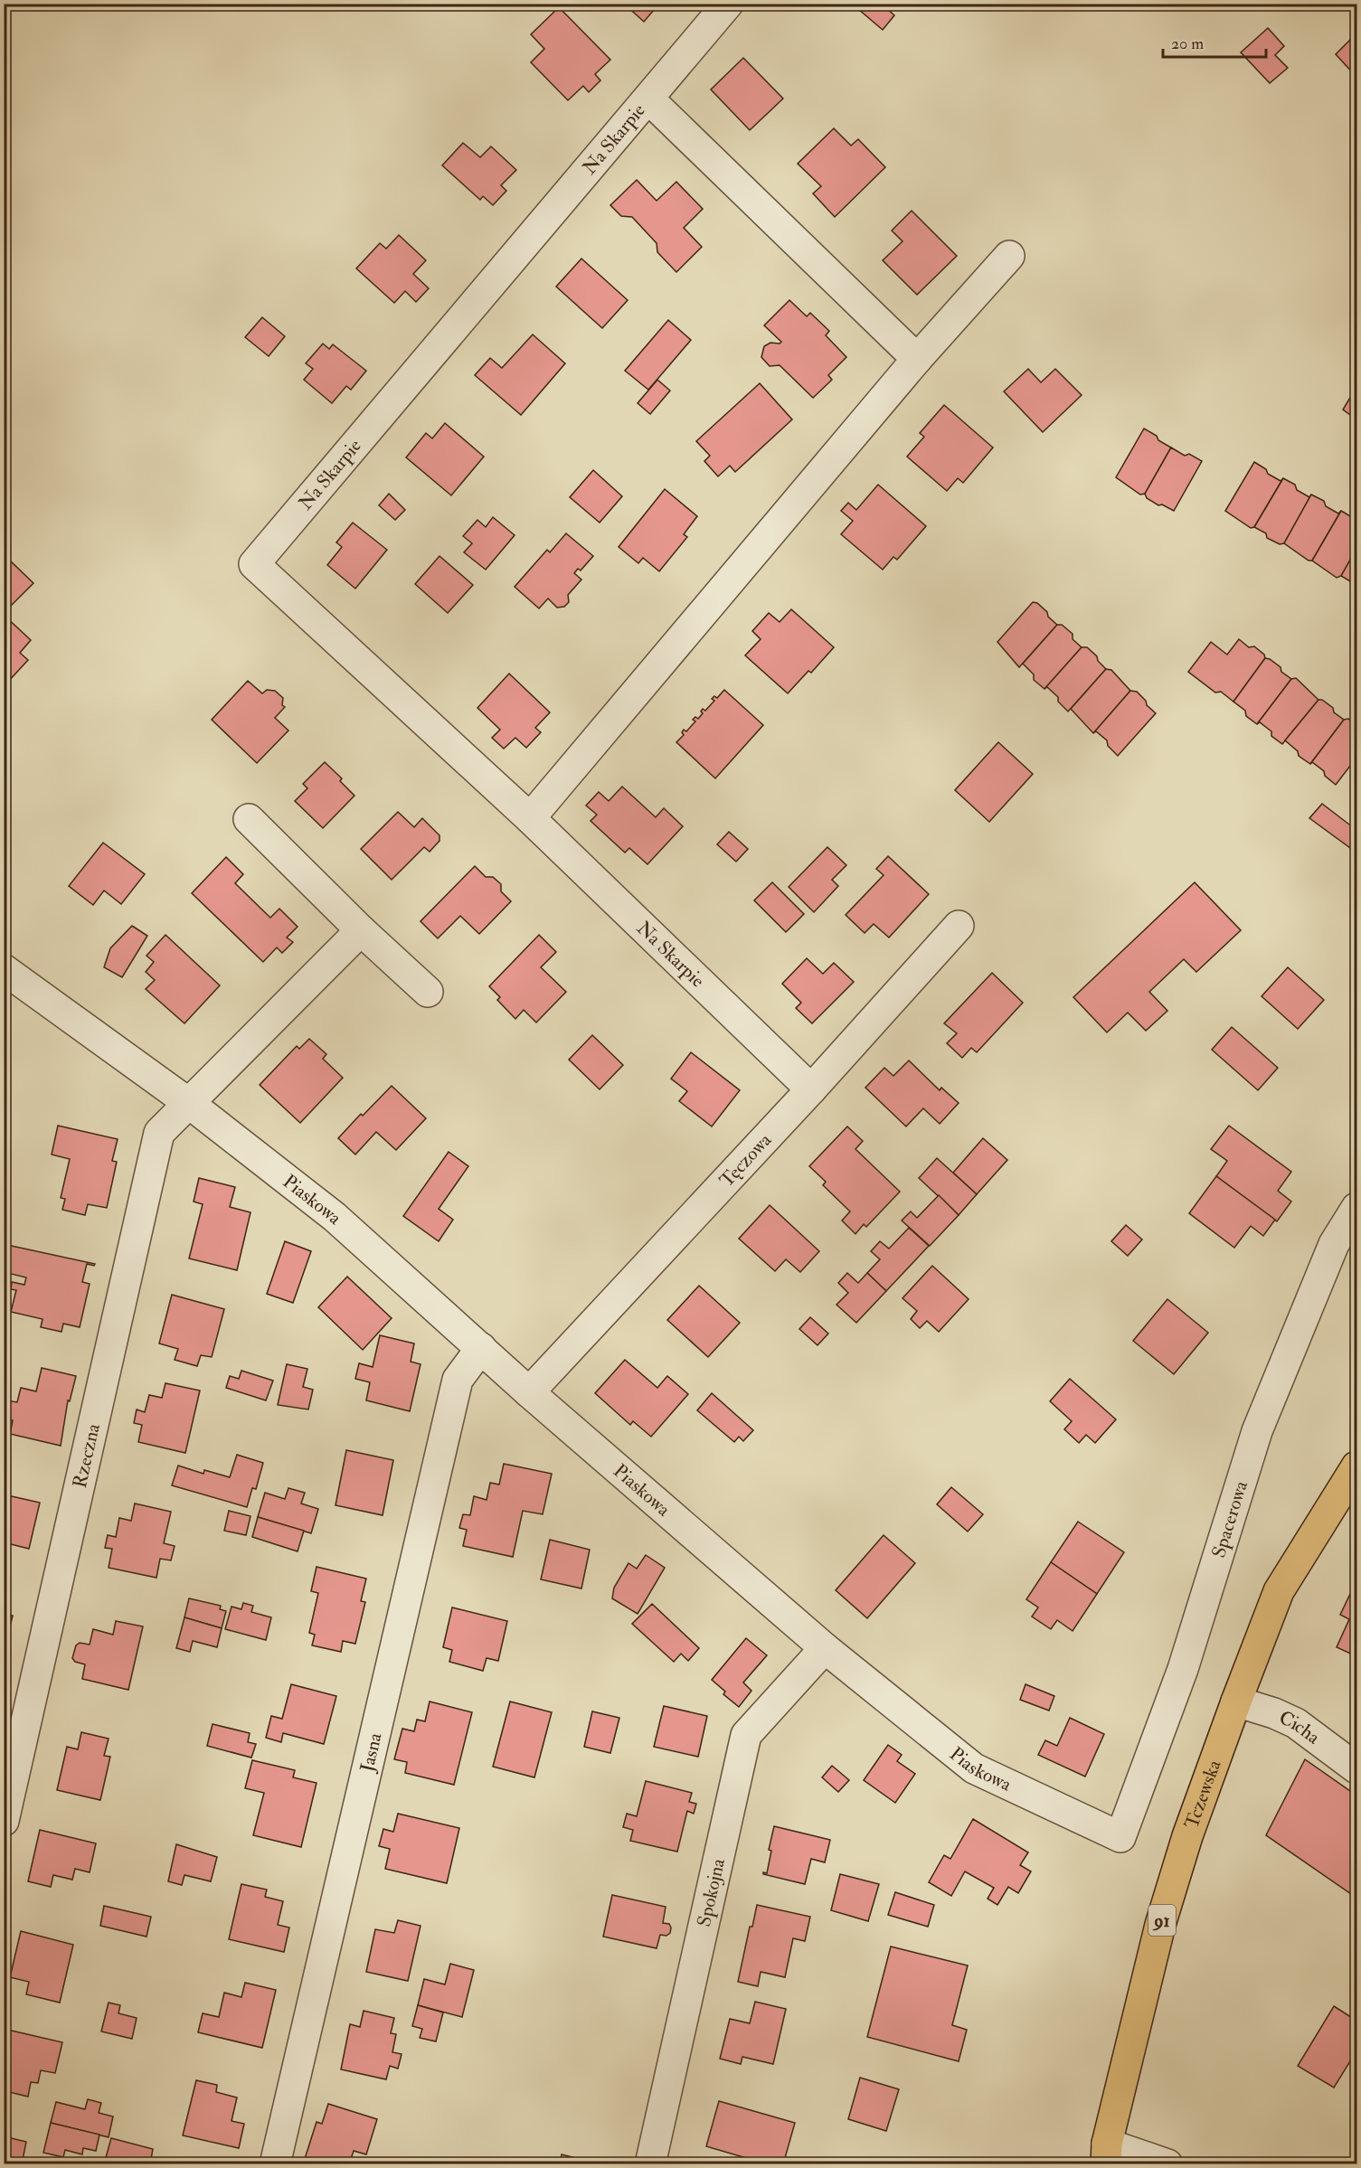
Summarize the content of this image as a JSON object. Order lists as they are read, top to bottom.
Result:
{
  "streets": {
    "main road": ["Tczewska", "91"],
    "street": [
      "Na Skarpie",
      "Tęczowa",
      "Piaskowa",
      "Rzeczna",
      "Spacerowa",
      "Cicha",
      "Jasna",
      "Spokojna"
    ]
  },
  "crossings": [
    ["Na Skarpie", "Tęczowa"],
    ["Tęczowa", "Piaskowa"],
    ["Piaskowa", "Rzeczna"],
    ["Piaskowa", "Spacerowa"],
    ["Piaskowa", "Jasna"],
    ["Piaskowa", "Spokojna"],
    ["Cicha", "Tczewska"]
  ],
  "scale_bar": "20 m"
}
